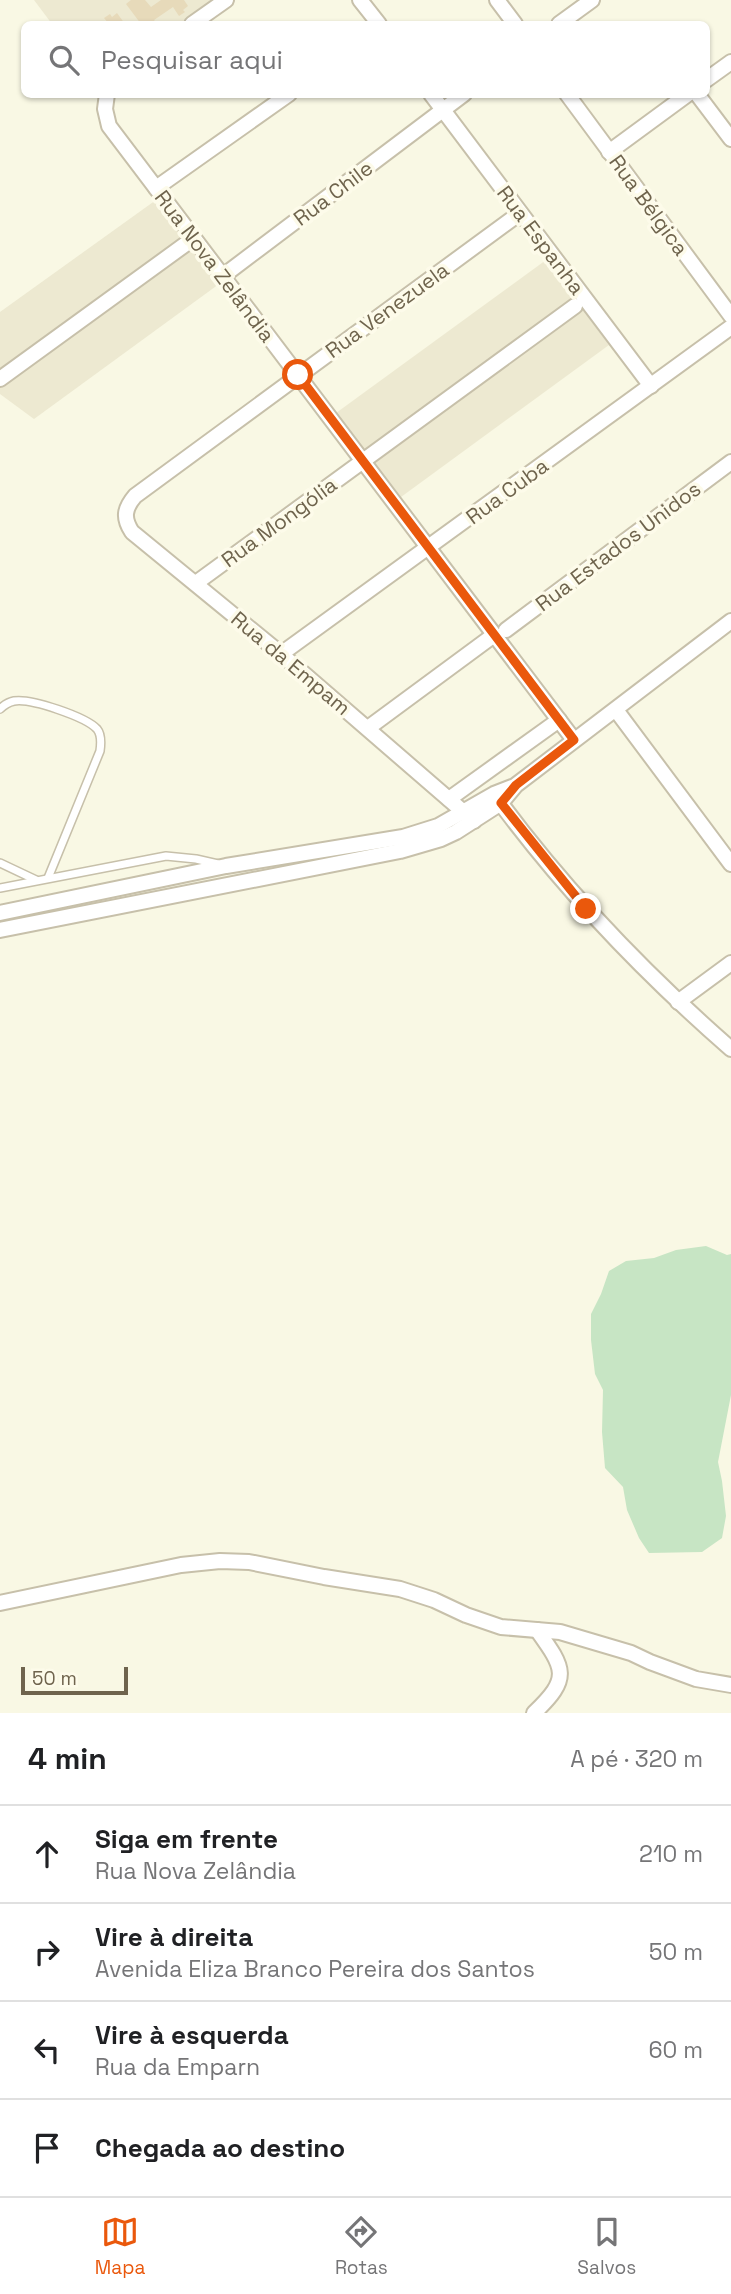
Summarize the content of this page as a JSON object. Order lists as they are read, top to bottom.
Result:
{
  "streets": {
    "street": [
      "Rua Chile",
      "Rua Bélgica",
      "Rua Espanha",
      "Rua Nova Zelândia",
      "Rua Venezuela",
      "Rua Cuba",
      "Rua Mongólia",
      "Rua Estados Unidos",
      "Rua da Empam"
    ]
  },
  "crossings": [
    ["Rua Chile", "Rua Espanha"],
    ["Rua Chile", "Rua Nova Zelândia"],
    ["Rua Espanha", "Rua Venezuela"],
    ["Rua Espanha", "Rua Cuba"],
    ["Rua Nova Zelândia", "Rua Venezuela"],
    ["Rua Nova Zelândia", "Rua Cuba"],
    ["Rua Nova Zelândia", "Rua Mongólia"],
    ["Rua Nova Zelândia", "Rua Estados Unidos"],
    ["Rua Venezuela", "Rua da Empam"],
    ["Rua Cuba", "Rua da Empam"],
    ["Rua Mongólia", "Rua da Empam"],
    ["Rua Estados Unidos", "Rua da Empam"]
  ],
  "scale_bar": "50 m",
  "page": {
    "search": "Pesquisar aqui",
    "scale": "50 m",
    "heading": ["4 min", "A pé · 320 m"],
    "list": [
      ["Siga em frente", "Rua Nova Zelândia", "210 m"],
      ["Vire à direita", "Avenida Eliza Branco Pereira dos Santos", "50 m"],
      ["Vire à esquerda", "Rua da Emparn", "60 m"],
      "Chegada ao destino"
    ],
    "nav": ["Mapa", "Rotas", "Salvos"]
  }
}
